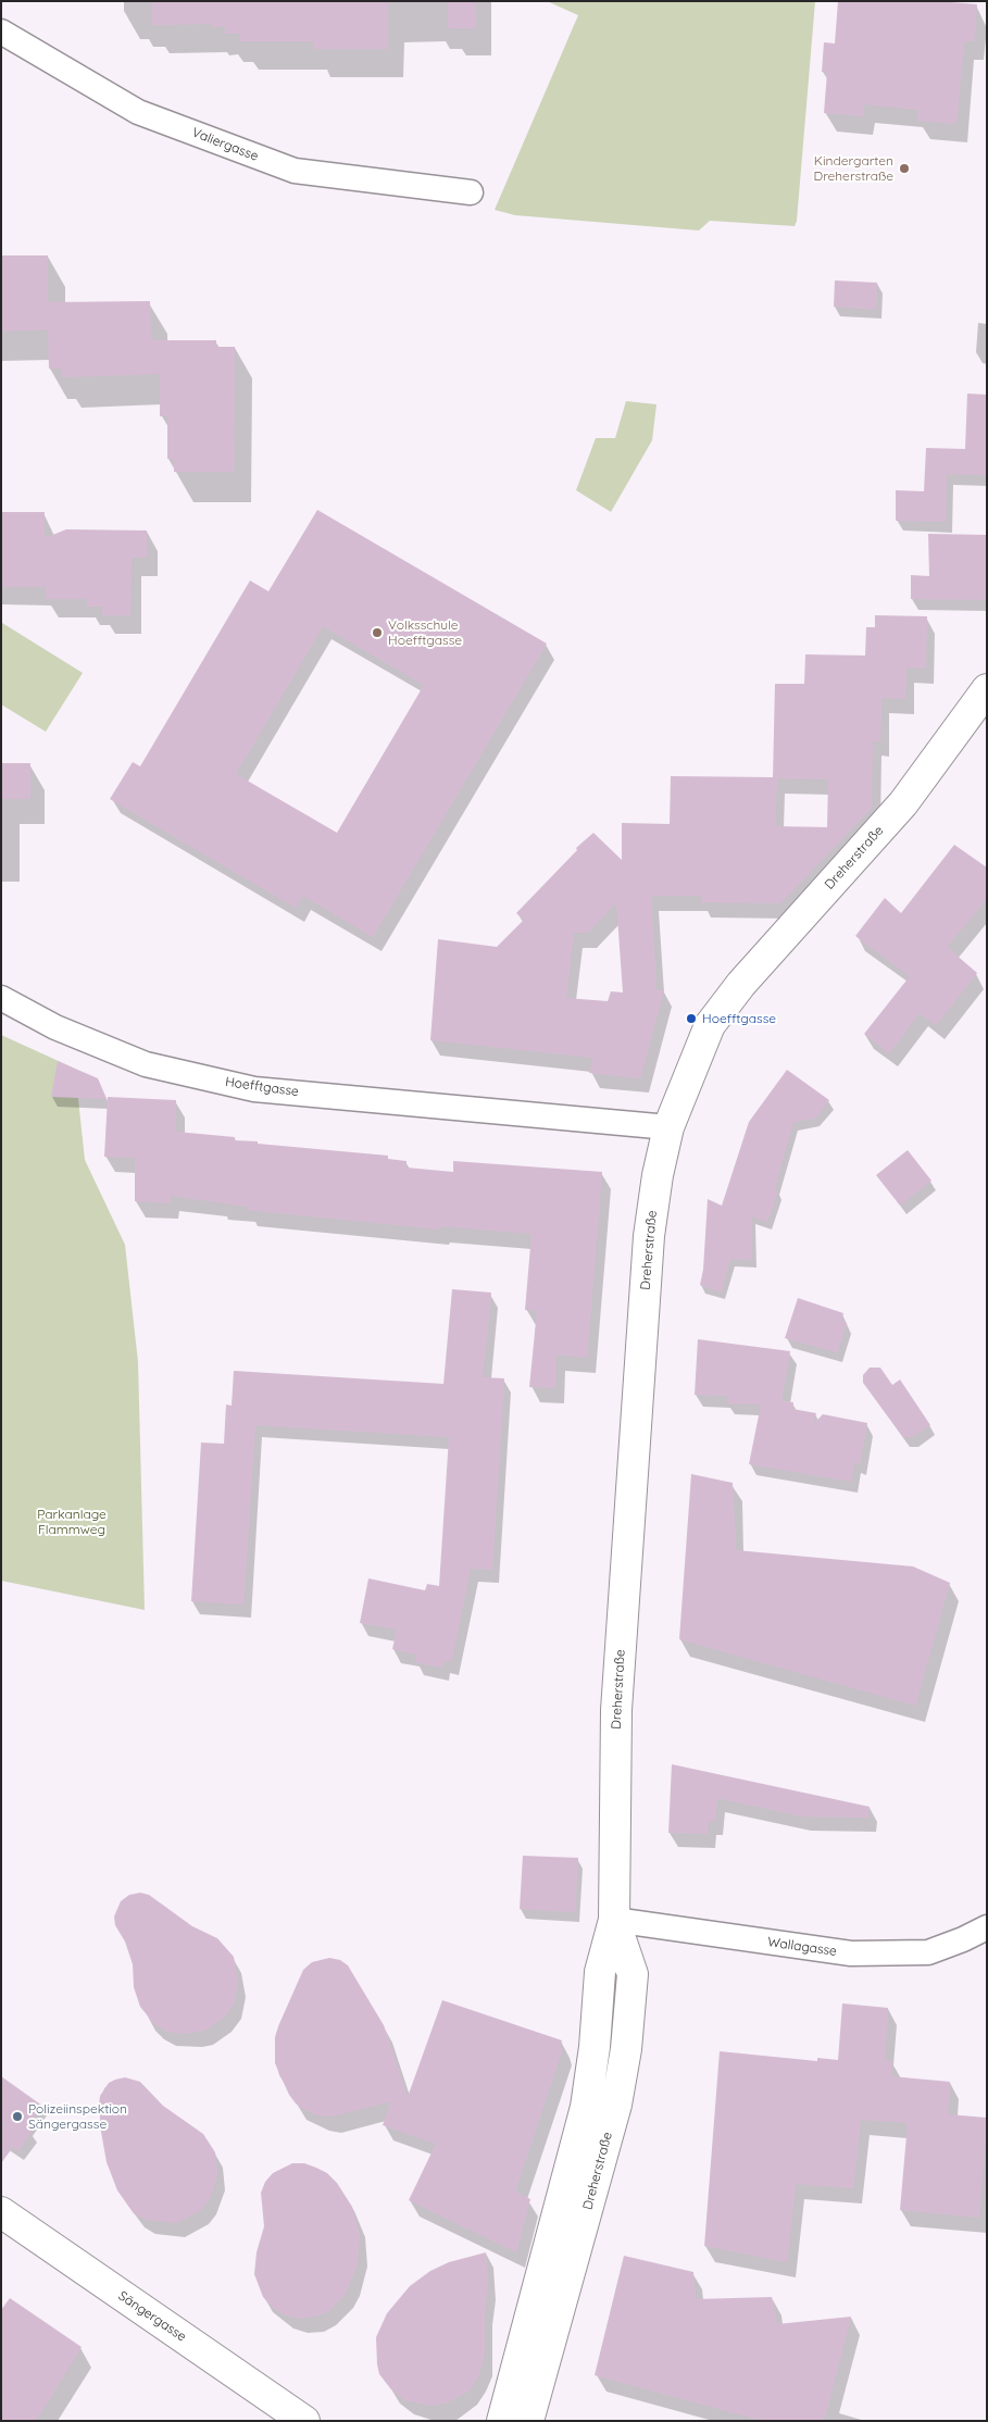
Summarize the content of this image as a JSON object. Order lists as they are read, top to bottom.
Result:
{
  "streets": {
    "street": [
      "Valiergasse",
      "Dreherstraße",
      "Hoefftgasse",
      "Wallagasse",
      "Sängergasse"
    ]
  },
  "crossings": [
    ["Dreherstraße", "Hoefftgasse"],
    ["Dreherstraße", "Wallagasse"]
  ],
  "parks": ["Parkanlage Flammweg"],
  "places": [
    "Kindergarten Dreherstraße",
    "Volksschule Hoefftgasse",
    "Hoefftgasse",
    "Polizeiinspektion Sängergasse"
  ]
}
